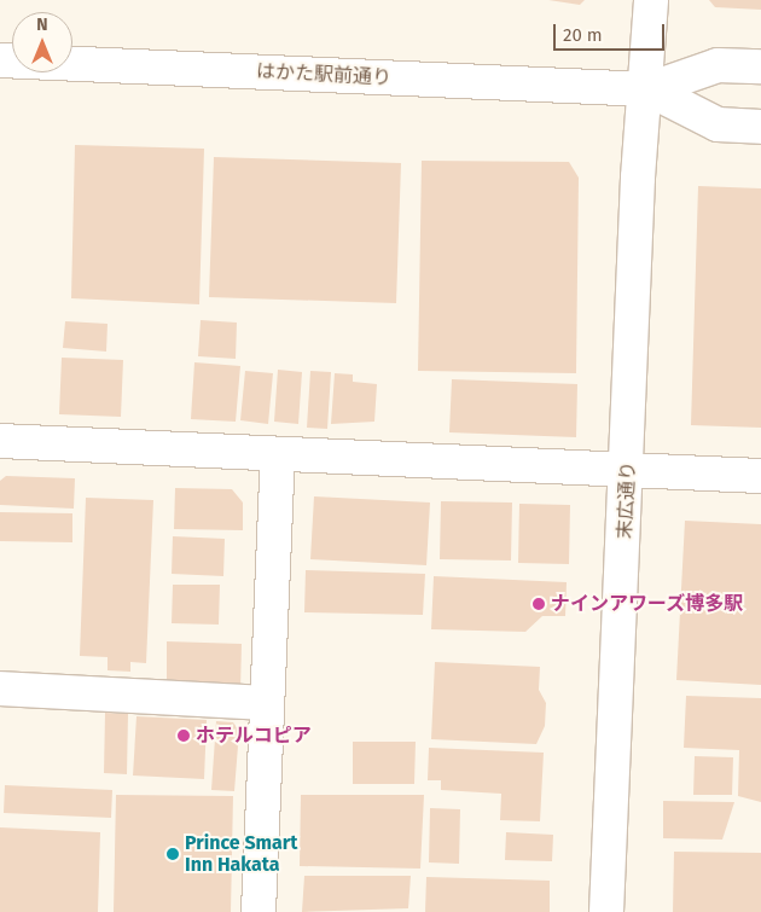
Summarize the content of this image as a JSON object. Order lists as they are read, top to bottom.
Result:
{
  "streets": {
    "street": ["はかた駅前通り", "末広通り"]
  },
  "crossings": [
    ["はかた駅前通り", "末広通り"]
  ],
  "places": ["ナインアワーズ博多駅", "ホテルコピア", "Prince Smart Inn Hakata"],
  "scale_bar": "20 m",
  "north": "top"
}
